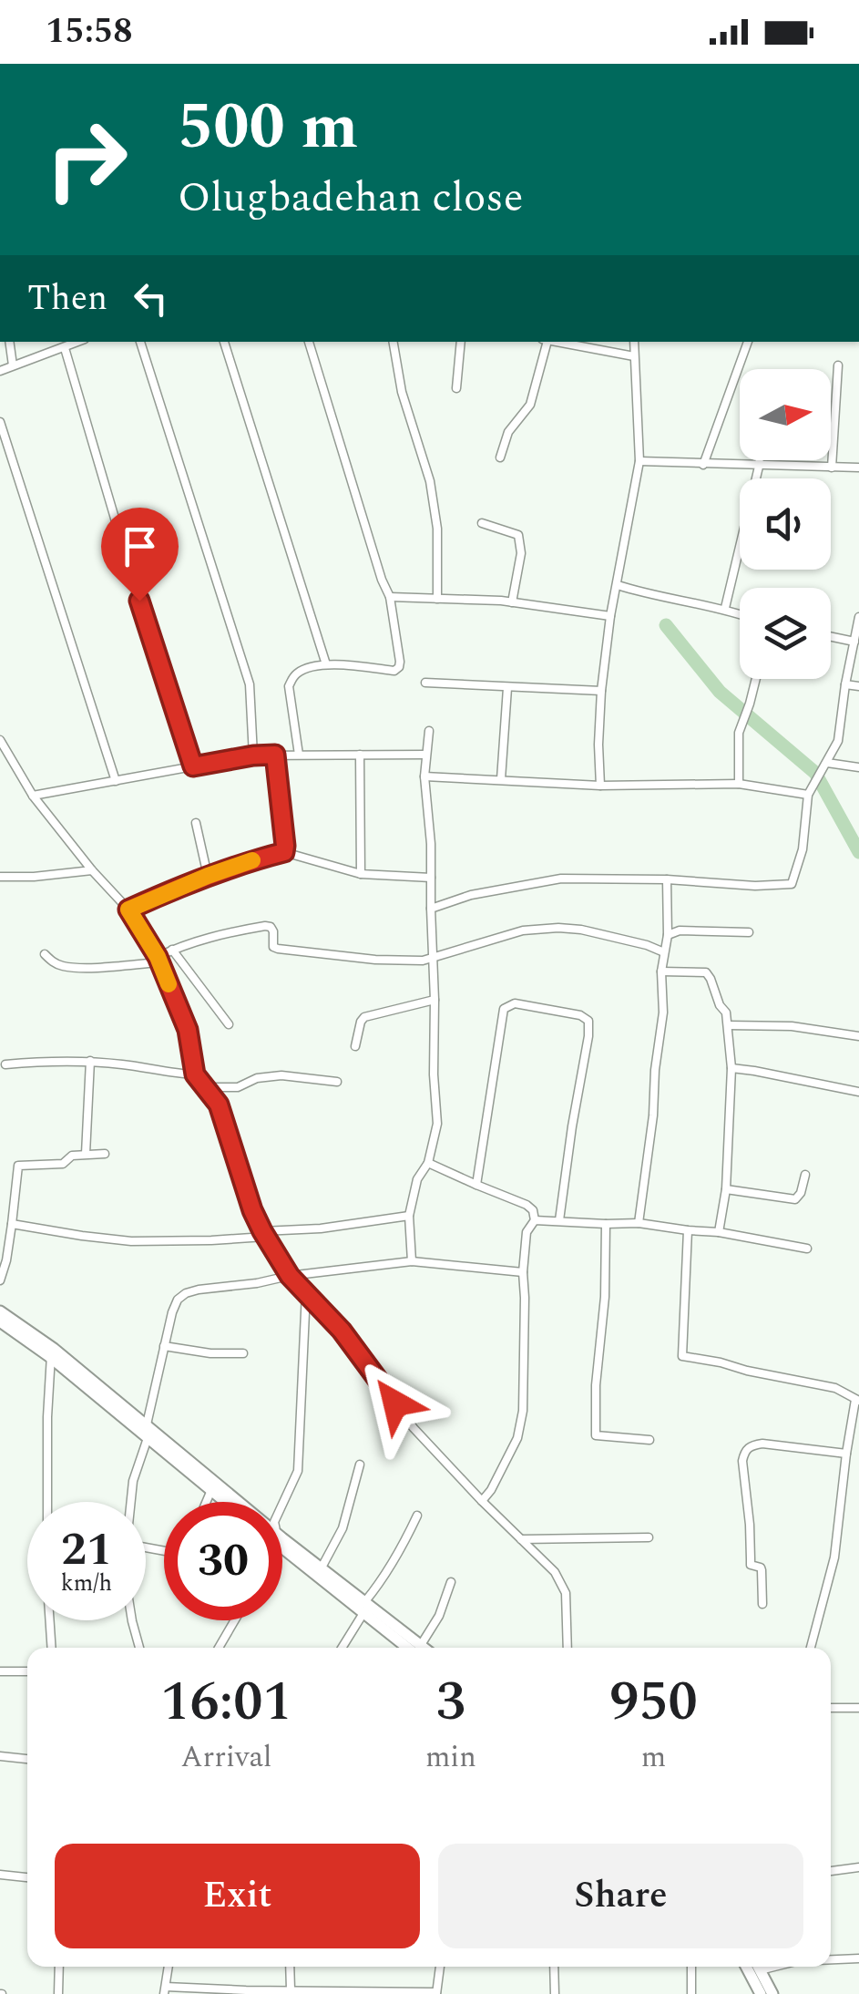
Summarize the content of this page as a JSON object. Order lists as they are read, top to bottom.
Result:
{
  "north": "right",
  "page": {
    "status": "15:58",
    "turn": ["500 m", "Olugbadehan close"],
    "then": "Then",
    "speed": "21 km/h",
    "limit": "30",
    "eta": [
      "16:01",
      "Arrival",
      "3",
      "min",
      "950",
      "m"
    ],
    "buttons": ["Exit", "Share"]
  }
}
